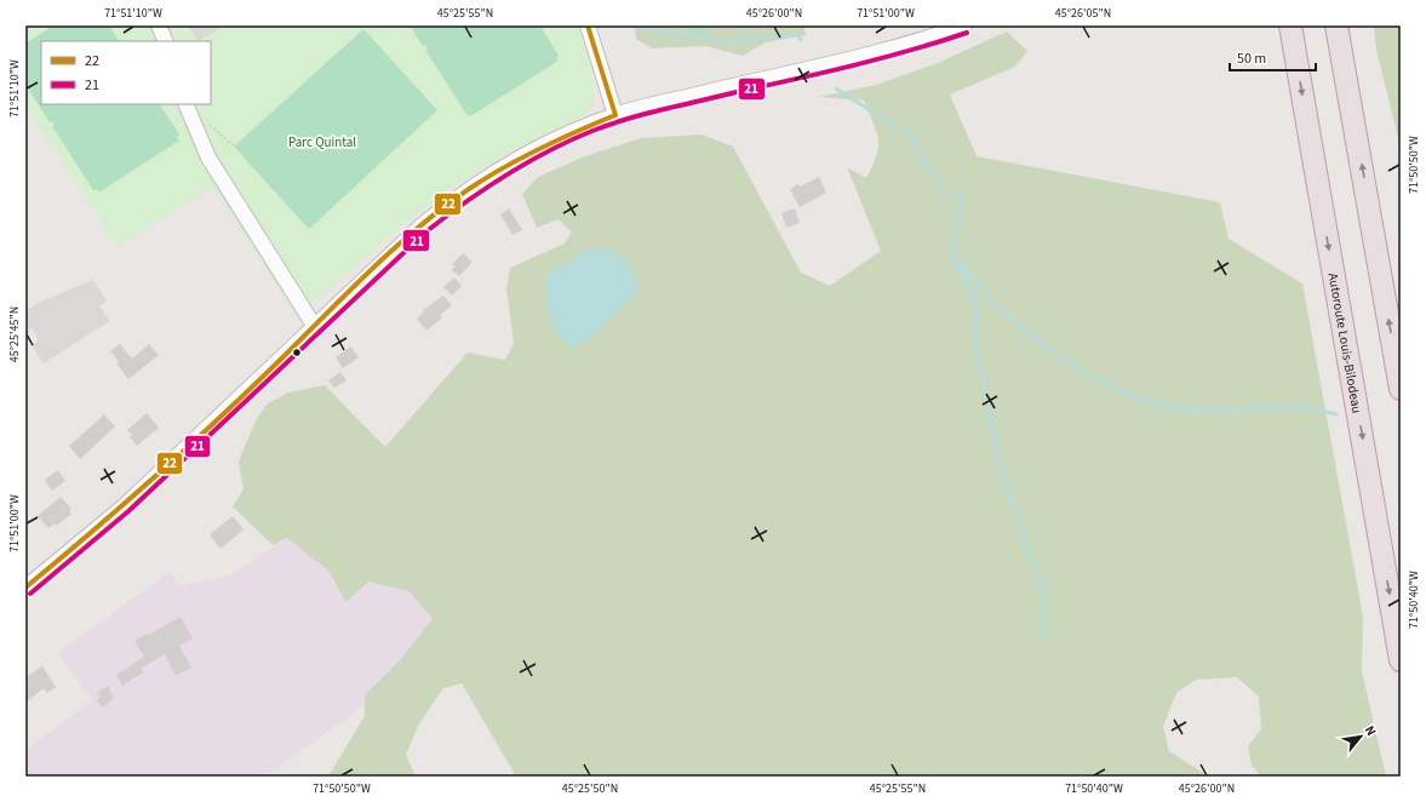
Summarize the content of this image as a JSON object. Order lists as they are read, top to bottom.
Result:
{
  "streets": {
    "highway": ["Autoroute Louis-Bilodeau"]
  },
  "parks": ["Parc Quintal"],
  "lines": ["transit line 22", "transit line 21"],
  "legend": ["22", "21"],
  "scale_bar": "50 m",
  "north": "top right",
  "coordinates": [
    "71°51'10\"W",
    "45°25'55\"N",
    "45°26'00\"N",
    "71°51'00\"W",
    "45°26'05\"N",
    "71°50'50\"W",
    "45°25'45\"N",
    "71°50'40\"W",
    "45°25'50\"N"
  ]
}
